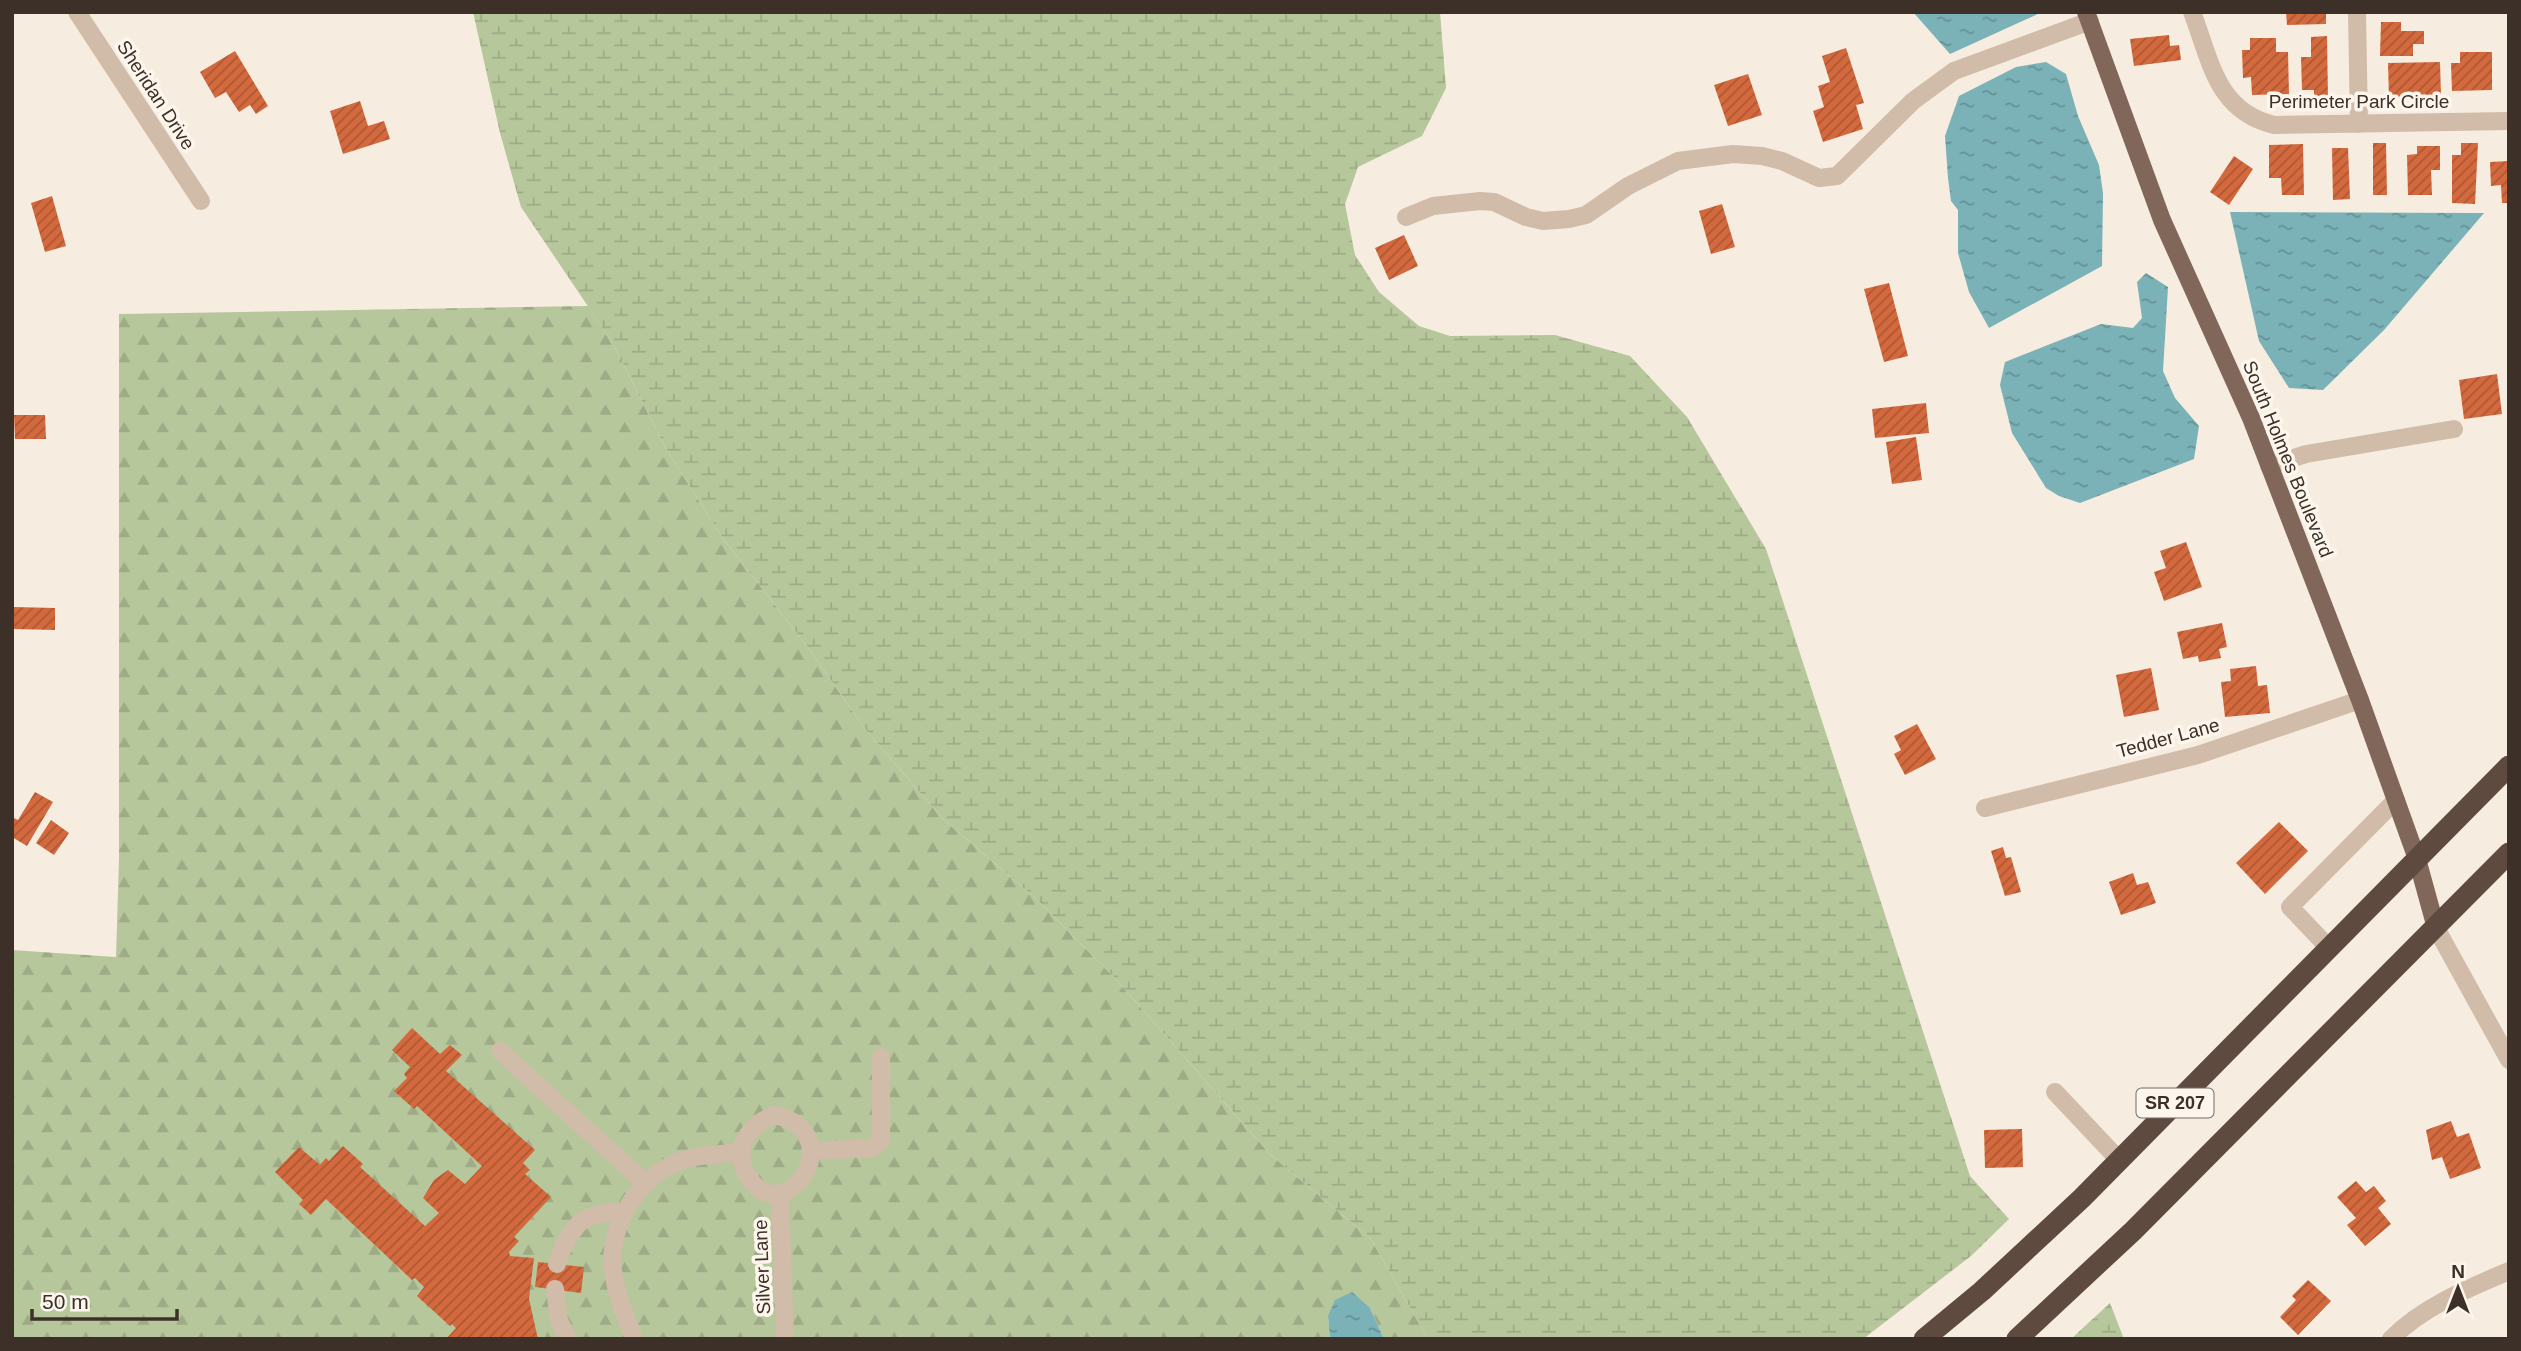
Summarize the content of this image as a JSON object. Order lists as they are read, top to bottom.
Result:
{
  "streets": {
    "highway": ["SR 207"],
    "main road": ["South Holmes Boulevard"],
    "street": [
      "Sheridan Drive",
      "Perimeter Park Circle",
      "Tedder Lane",
      "Silver Lane"
    ]
  },
  "crossings": [
    ["South Holmes Boulevard", "Tedder Lane"],
    ["South Holmes Boulevard", "SR 207"]
  ],
  "scale_bar": "50 m",
  "north": "top"
}
